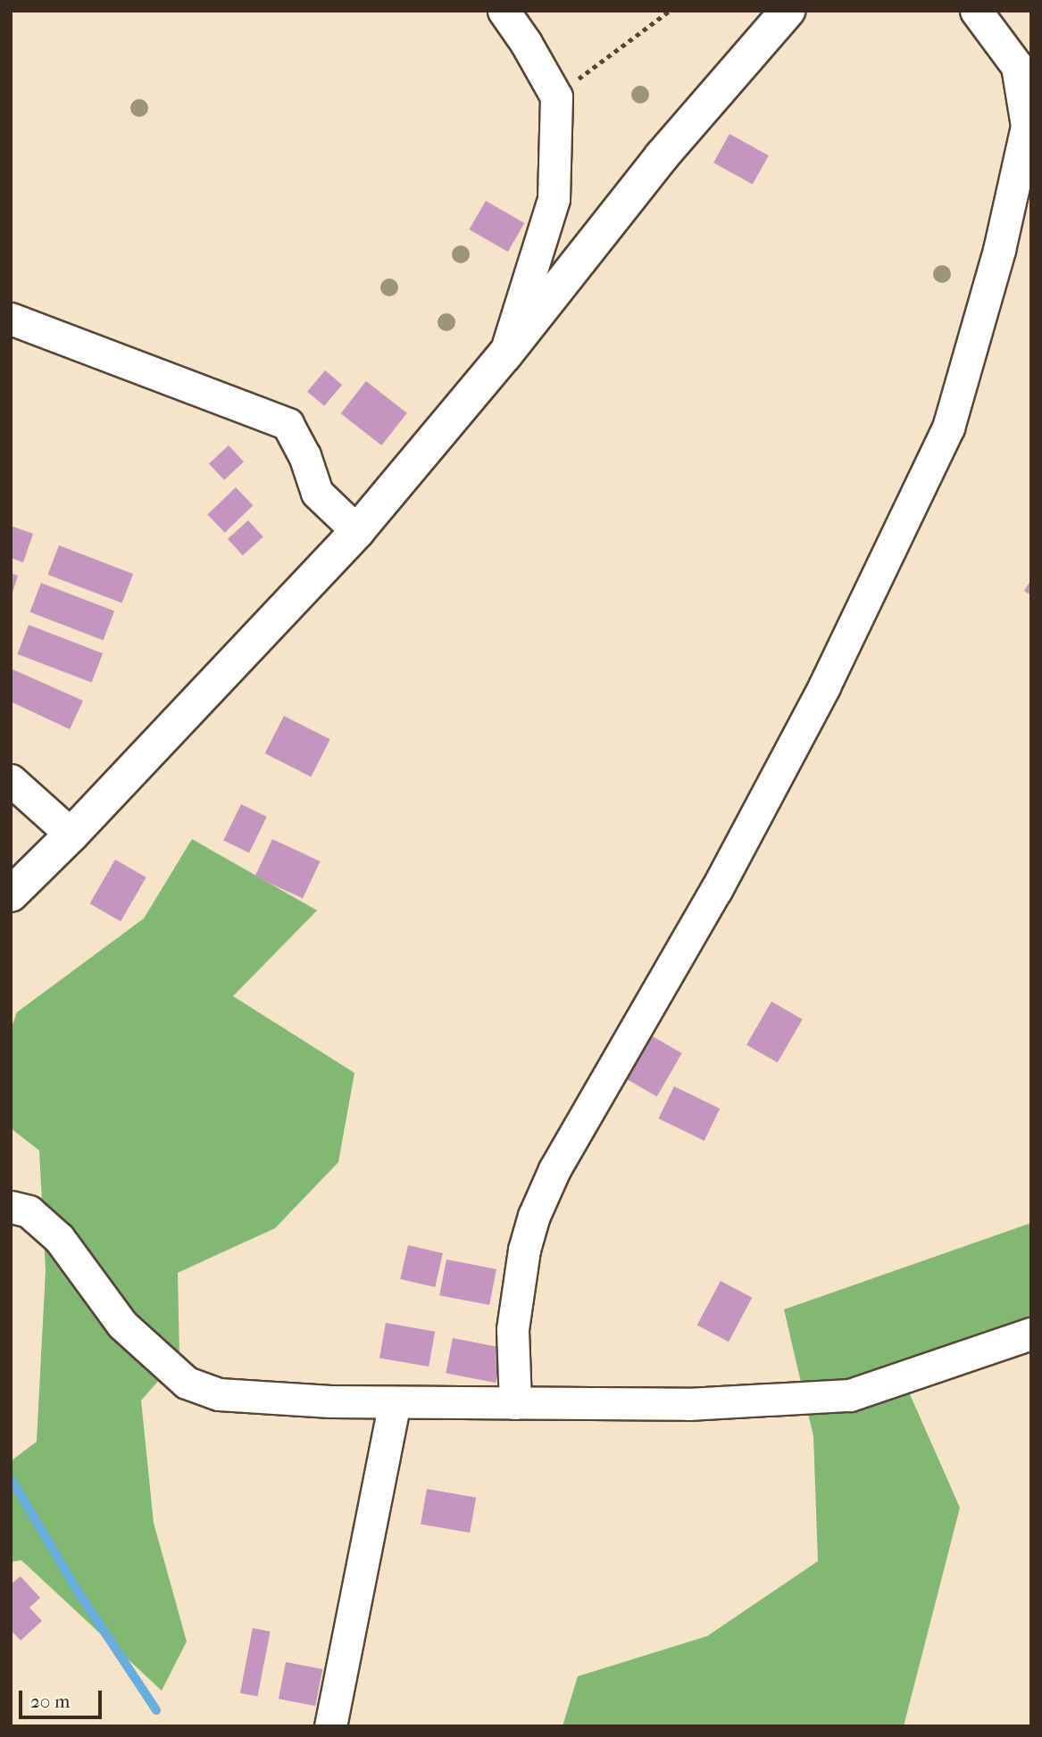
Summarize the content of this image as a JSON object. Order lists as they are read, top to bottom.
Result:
{
  "scale_bar": "20 m"
}
